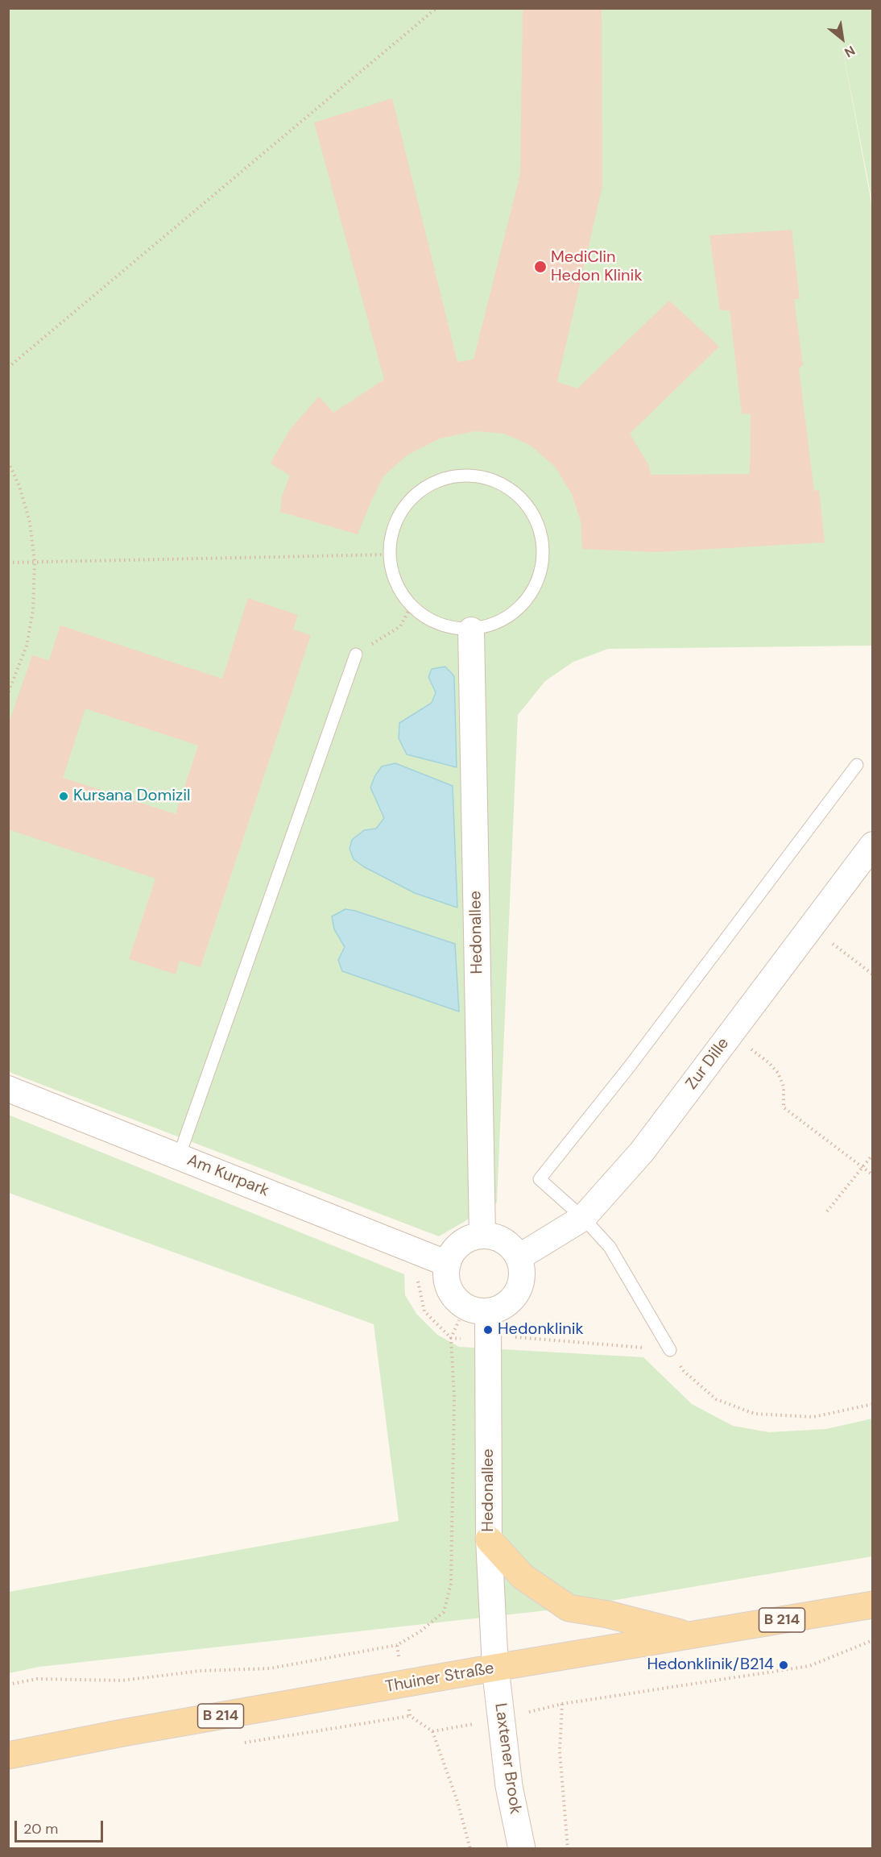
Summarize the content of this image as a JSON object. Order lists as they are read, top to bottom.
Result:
{
  "streets": {
    "main road": ["B 214", "Thuiner Straße"],
    "street": [
      "Hedonallee",
      "Zur Dille",
      "Am Kurpark",
      "Laxtener Brook"
    ]
  },
  "crossings": [
    ["Hedonallee", "Zur Dille"],
    ["Hedonallee", "Am Kurpark"],
    ["Hedonallee", "Thuiner Straße"],
    ["Hedonallee", "Laxtener Brook"],
    ["Zur Dille", "Am Kurpark"],
    ["Thuiner Straße", "Laxtener Brook"]
  ],
  "places": [
    "MediClin Hedon Klinik",
    "Kursana Domizil",
    "Hedonklinik",
    "Hedonklinik/B214"
  ],
  "scale_bar": "20 m",
  "north": "bottom right"
}
